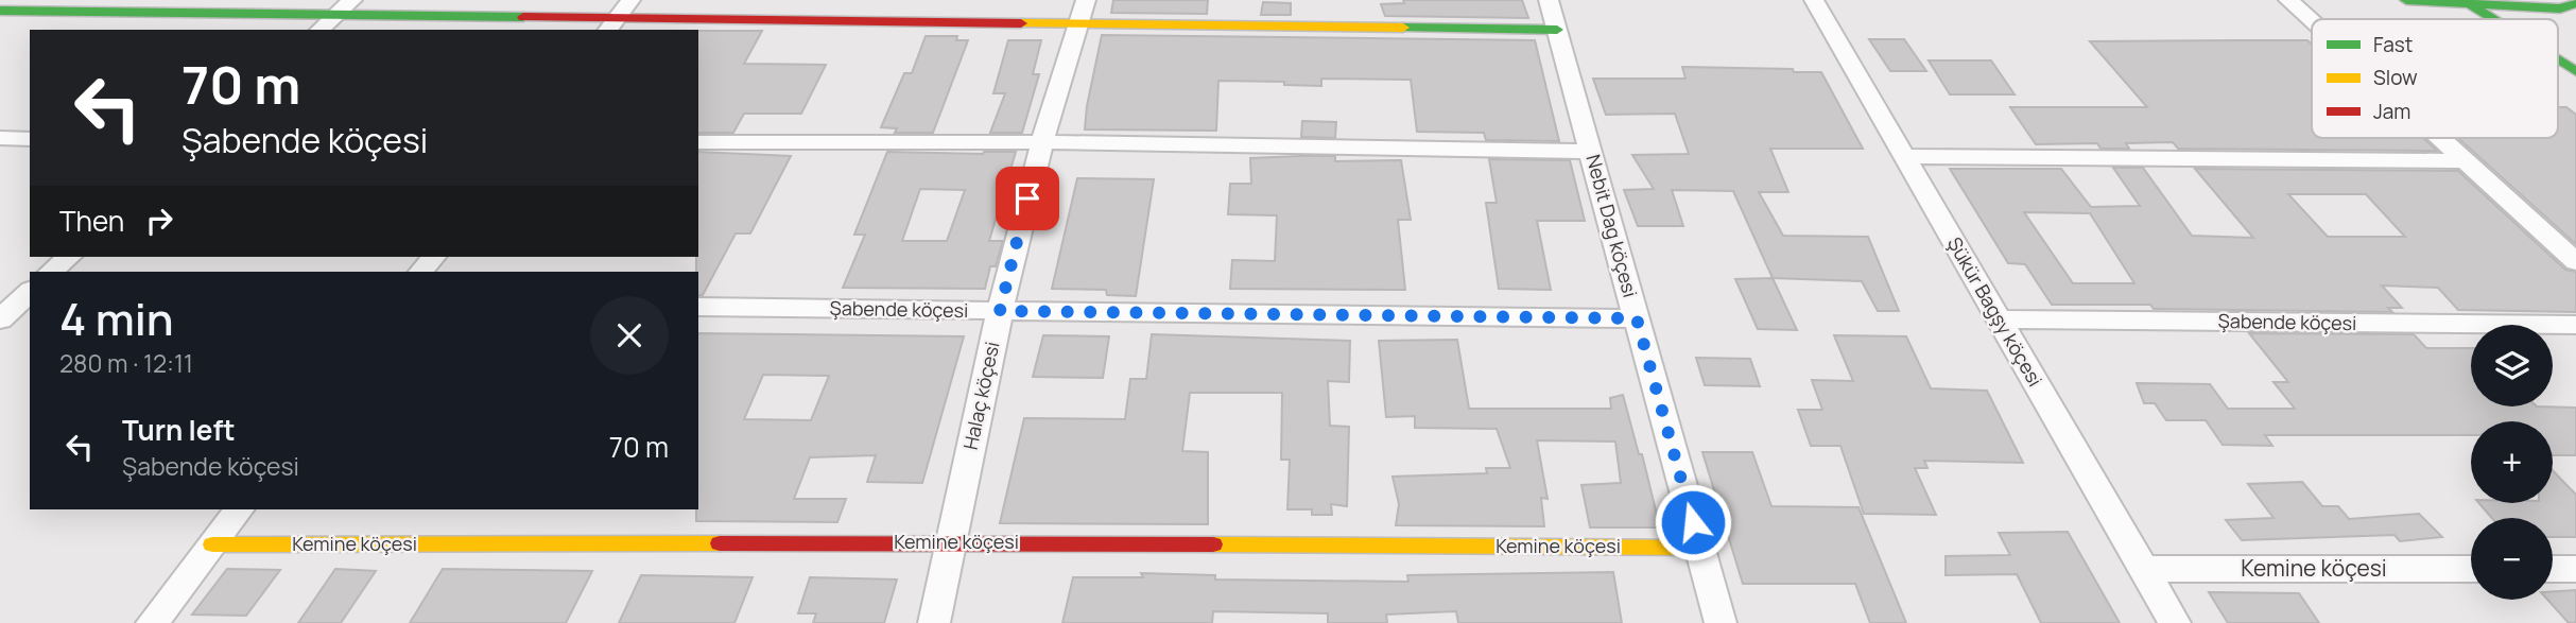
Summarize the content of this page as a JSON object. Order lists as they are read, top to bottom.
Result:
{
  "streets": {
    "street": [
      "Nebit Dag köçesi",
      "Şabende köçesi",
      "Şükür Bagşy köçesi",
      "Halaç köçesi",
      "Kemine köçesi"
    ]
  },
  "crossings": [
    ["Nebit Dag köçesi", "Şabende köçesi"],
    ["Nebit Dag köçesi", "Kemine köçesi"],
    ["Şabende köçesi", "Şükür Bagşy köçesi"],
    ["Şabende köçesi", "Halaç köçesi"],
    ["Şükür Bagşy köçesi", "Kemine köçesi"],
    ["Halaç köçesi", "Kemine köçesi"]
  ],
  "legend": ["Fast", "Slow", "Jam"],
  "page": {
    "turn": ["70 m", "Şabende köçesi"],
    "then": "Then",
    "heading": ["4 min", "280 m · 12:11"],
    "map_buttons": ["+", "−"],
    "list": [
      {
        "name": "Turn left",
        "note": "Şabende köçesi",
        "value": "70 m"
      }
    ]
  }
}
